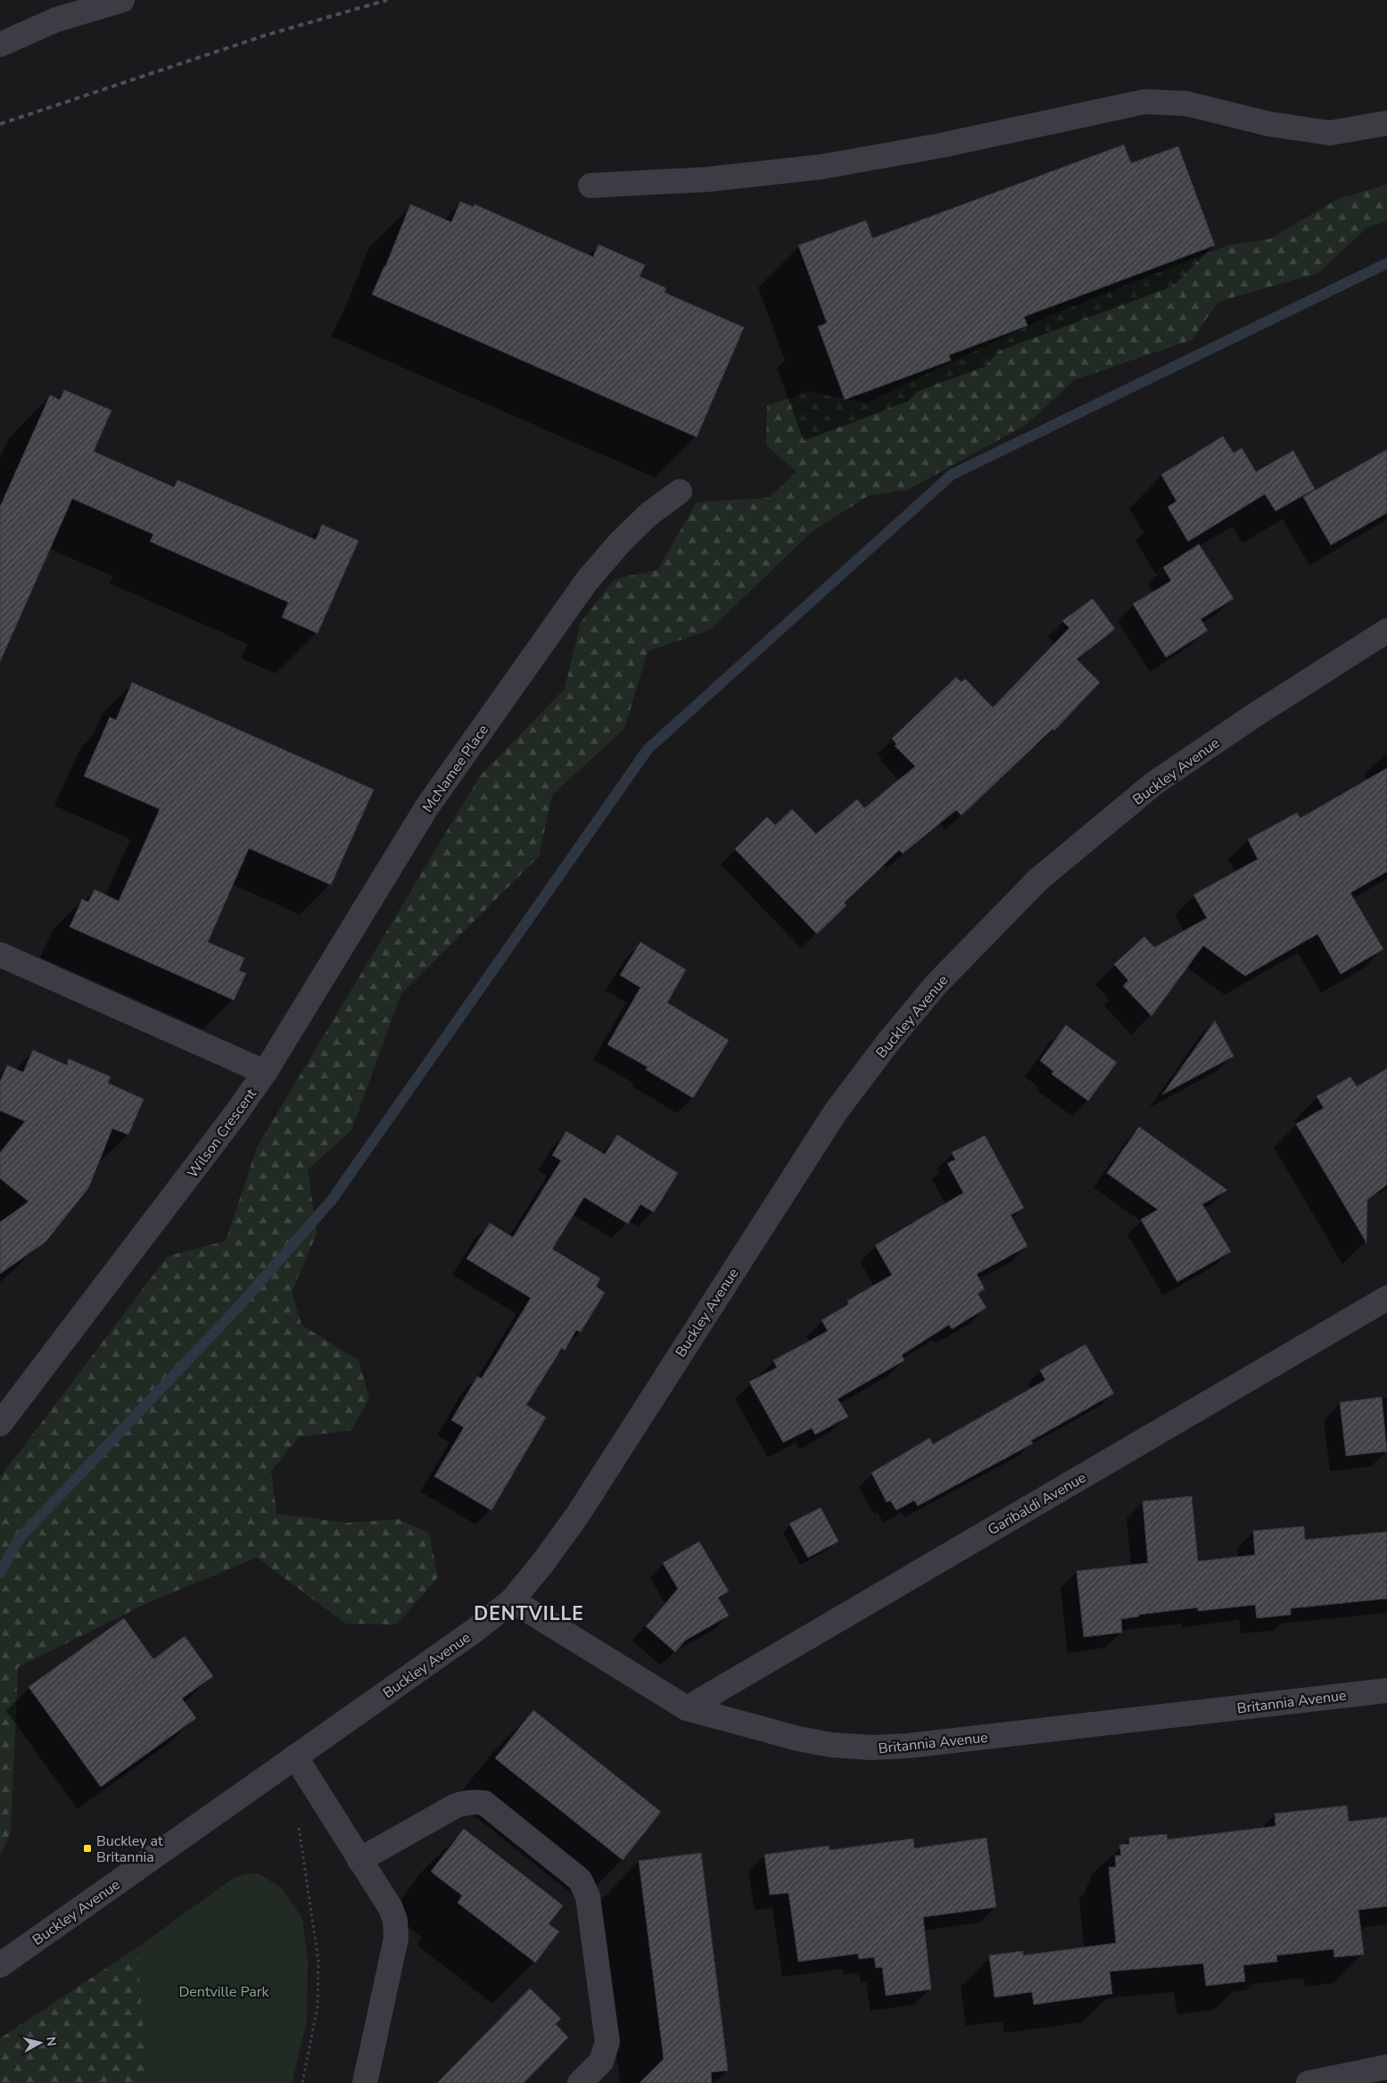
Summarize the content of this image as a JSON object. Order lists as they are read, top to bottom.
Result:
{
  "streets": {
    "street": [
      "McNamee Place",
      "Buckley Avenue",
      "Wilson Crescent",
      "Garibaldi Avenue",
      "Britannia Avenue"
    ]
  },
  "crossings": [
    ["McNamee Place", "Wilson Crescent"],
    ["Buckley Avenue", "Britannia Avenue"],
    ["Garibaldi Avenue", "Britannia Avenue"]
  ],
  "districts": ["DENTVILLE"],
  "parks": ["Dentville Park"],
  "places": {
    "transit": ["Buckley at Britannia"]
  },
  "north": "right"
}
